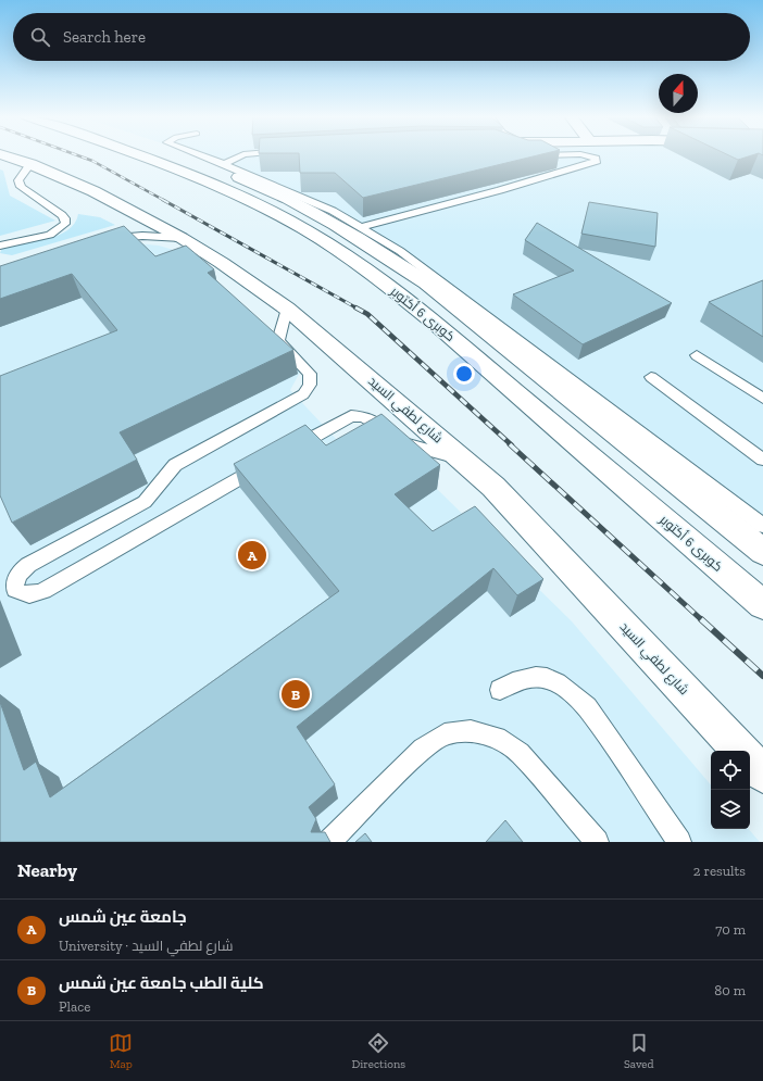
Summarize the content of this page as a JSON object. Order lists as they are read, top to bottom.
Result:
{
  "streets": {
    "main road": ["كوبرى 6 أكتوبر", "شارع لطفي السيد"]
  },
  "north": "top",
  "page": {
    "search": "Search here",
    "pins": ["A", "B"],
    "heading": ["Nearby", "2 results"],
    "list": [
      {
        "mark": "A",
        "name": "جامعة عين شمس",
        "note": "University · شارع لطفي السيد",
        "value": "70 m"
      },
      {
        "mark": "B",
        "name": "كلية الطب جامعة عين شمس",
        "note": "Place",
        "value": "80 m"
      }
    ],
    "nav": ["Map", "Directions", "Saved"]
  }
}
